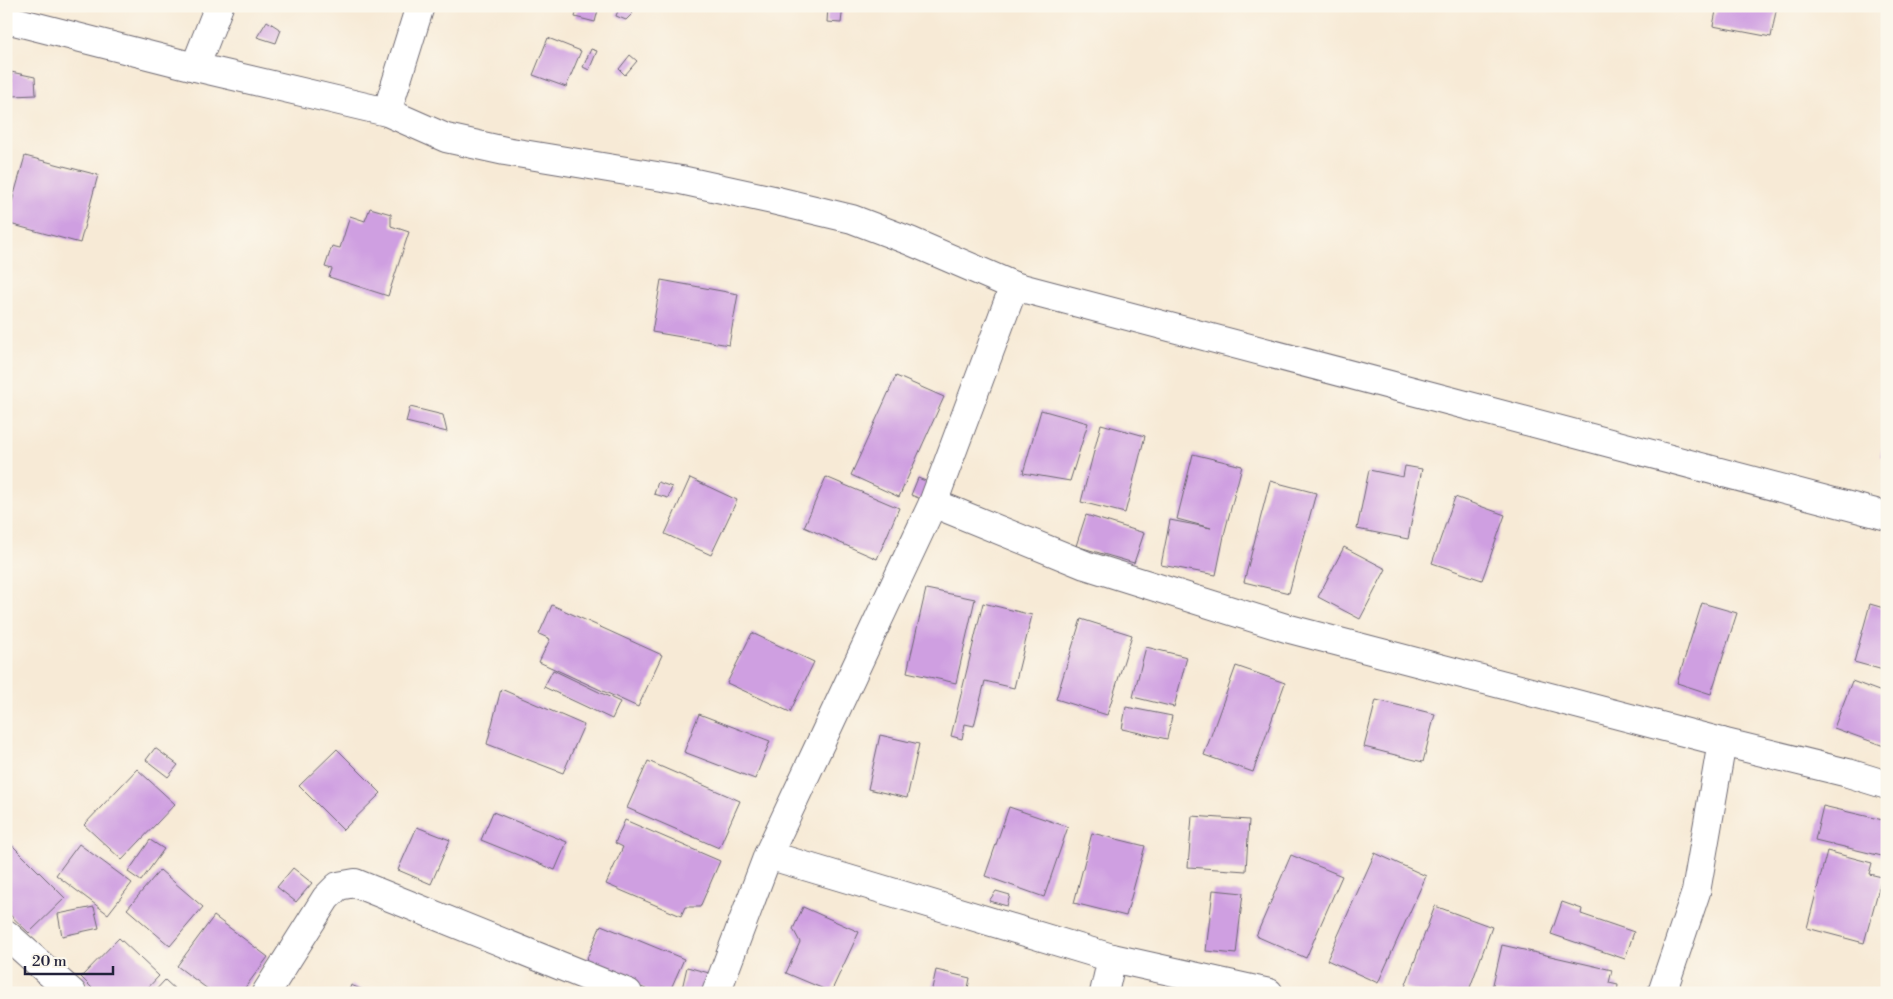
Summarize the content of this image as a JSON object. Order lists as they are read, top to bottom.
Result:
{
  "scale_bar": "20 m"
}
